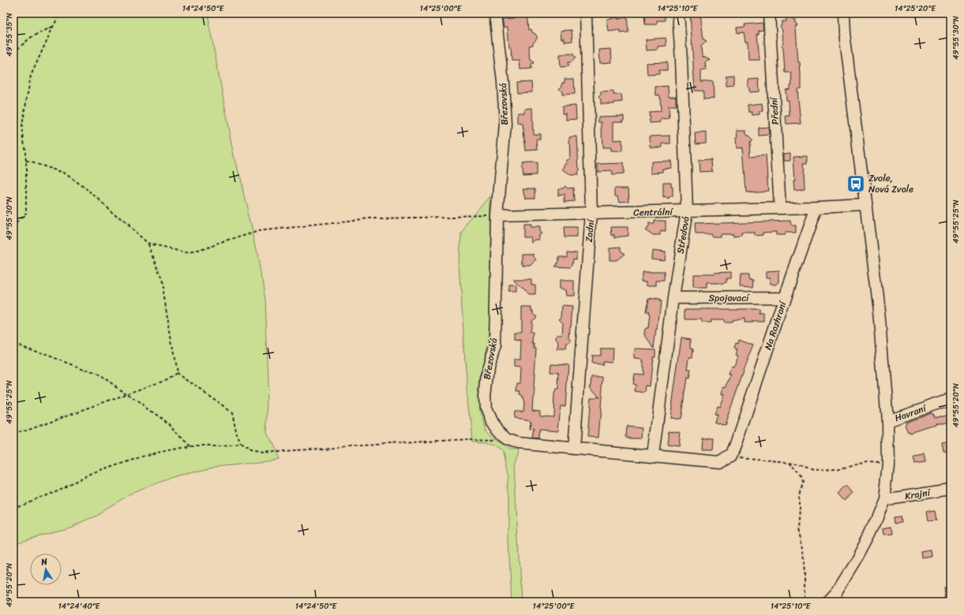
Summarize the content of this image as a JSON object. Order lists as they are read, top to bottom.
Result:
{
  "streets": {
    "street": [
      "Březovská",
      "Přední",
      "Centrální",
      "Zadní",
      "Středová",
      "Spojovací",
      "Na Rozhraní",
      "Havraní",
      "Krajní"
    ]
  },
  "crossings": [
    ["Březovská", "Centrální"],
    ["Přední", "Centrální"],
    ["Centrální", "Zadní"],
    ["Centrální", "Středová"],
    ["Centrální", "Na Rozhraní"],
    ["Středová", "Spojovací"],
    ["Spojovací", "Na Rozhraní"]
  ],
  "places": {
    "bus stop": ["Zvole, Nová Zvole"]
  },
  "north": "top",
  "coordinates": [
    "14°24'50\"E",
    "14°25'00\"E",
    "14°25'10\"E",
    "14°25'20\"E",
    "49°55'35\"N",
    "49°55'30\"N",
    "49°55'25\"N",
    "49°55'20\"N",
    "14°24'40\"E"
  ]
}
